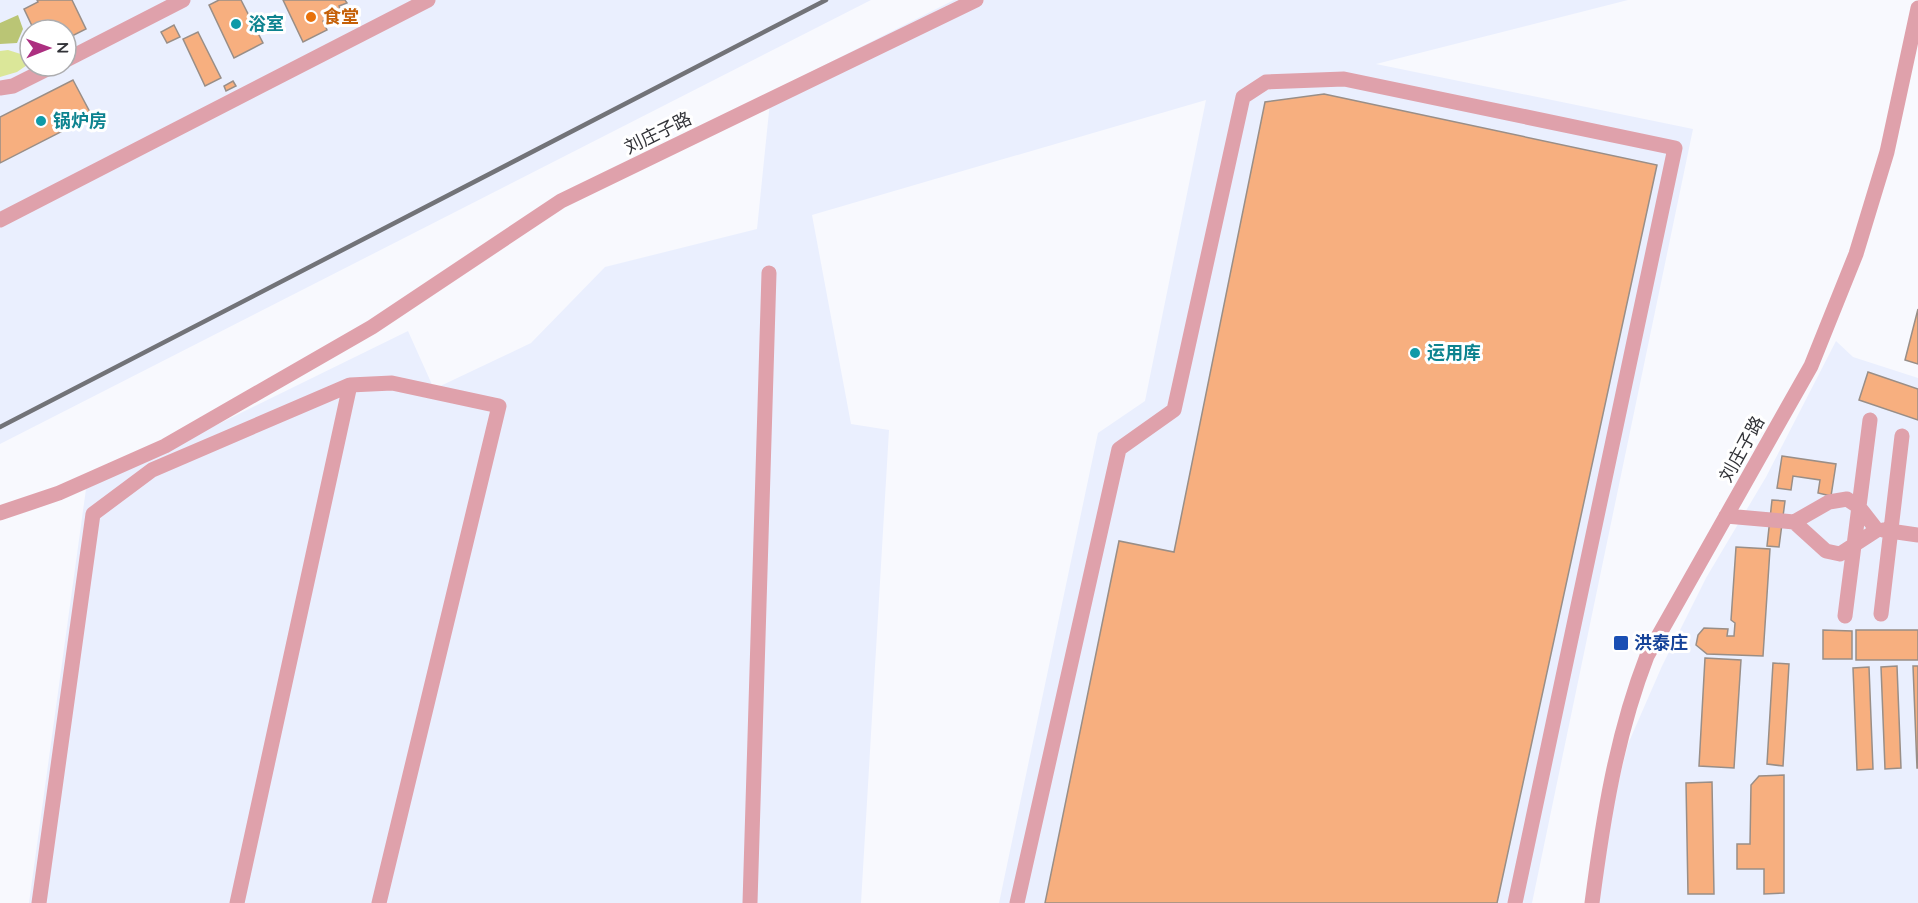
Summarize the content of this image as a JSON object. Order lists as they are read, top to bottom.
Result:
{
  "streets": {
    "street": ["刘庄子路"]
  },
  "places": {
    "other": [
      "食堂",
      "浴室",
      "锅炉房",
      "运用库"
    ],
    "transit": ["洪泰庄"]
  },
  "north": "right"
}
